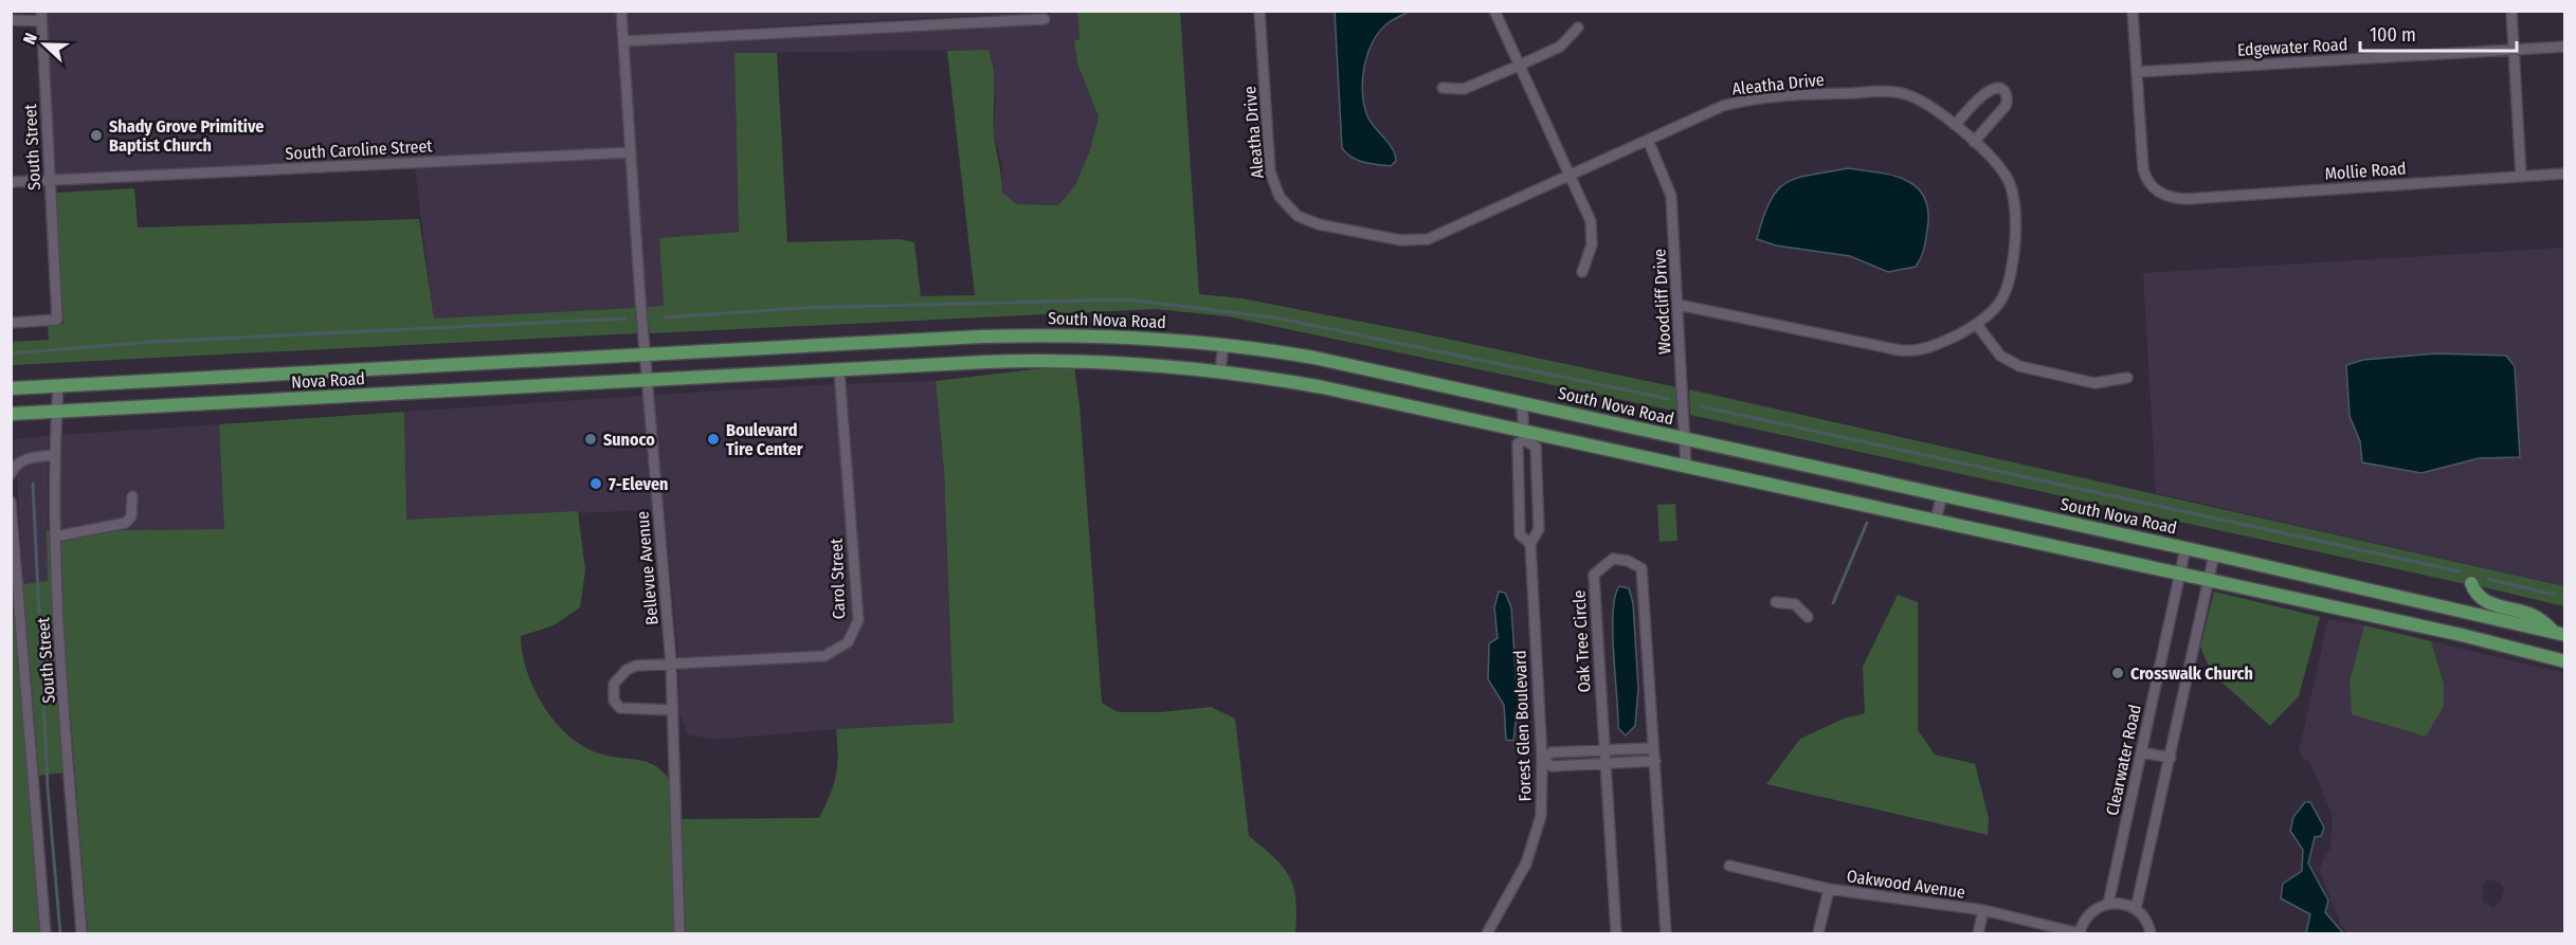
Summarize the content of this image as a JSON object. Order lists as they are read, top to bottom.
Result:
{
  "streets": {
    "main road": ["South Nova Road", "Nova Road"],
    "street": [
      "Edgewater Road",
      "Aleatha Drive",
      "South Street",
      "South Caroline Street",
      "Mollie Road",
      "Woodcliff Drive",
      "Bellevue Avenue",
      "Carol Street",
      "Oak Tree Circle",
      "Forest Glen Boulevard",
      "Clearwater Road",
      "Oakwood Avenue"
    ]
  },
  "crossings": [
    ["Edgewater Road", "Mollie Road"],
    ["Aleatha Drive", "Woodcliff Drive"],
    ["South Street", "South Caroline Street"],
    ["South Street", "Nova Road"],
    ["South Caroline Street", "Bellevue Avenue"],
    ["Woodcliff Drive", "South Nova Road"],
    ["South Nova Road", "Nova Road"],
    ["South Nova Road", "Bellevue Avenue"],
    ["South Nova Road", "Clearwater Road"],
    ["Nova Road", "Bellevue Avenue"],
    ["Bellevue Avenue", "Carol Street"]
  ],
  "places": [
    "Shady Grove Primitive Baptist Church",
    "Sunoco",
    "Boulevard Tire Center",
    "7-Eleven",
    "Crosswalk Church"
  ],
  "scale_bar": "100 m",
  "north": "left"
}
